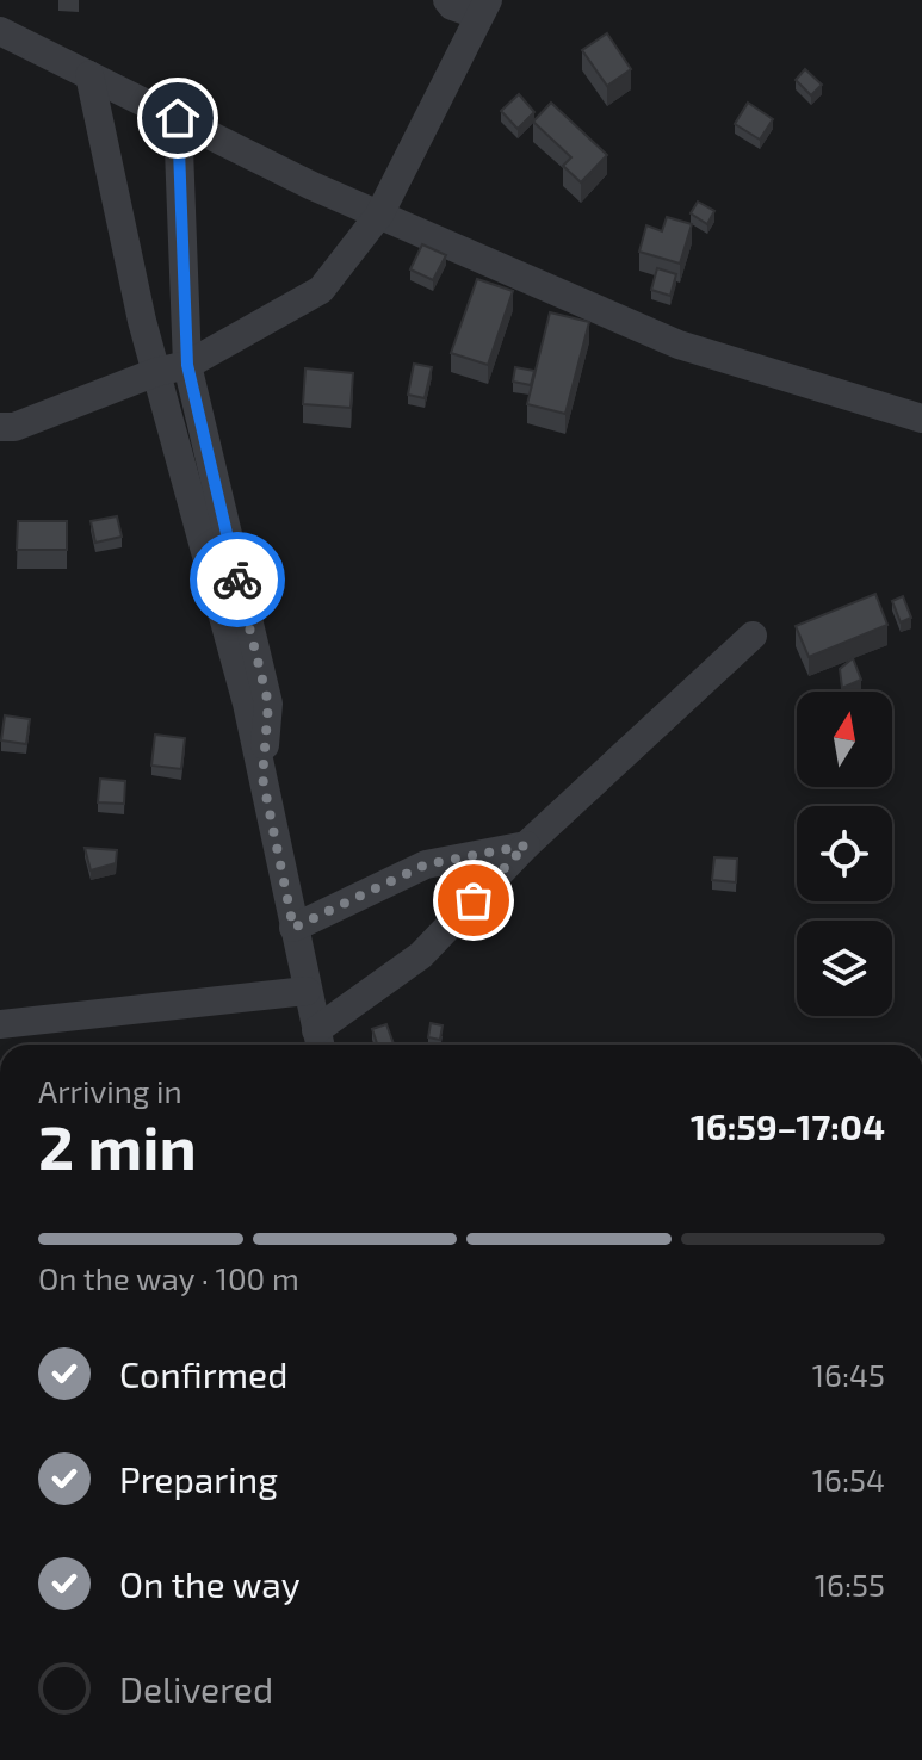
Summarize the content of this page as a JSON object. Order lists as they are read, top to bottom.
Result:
{
  "north": "top",
  "page": {
    "heading": ["2 min", "Arriving in", "16:59–17:04"],
    "bar": "On the way · 100 m",
    "list": [
      ["Confirmed", "16:45"],
      ["Preparing", "16:54"],
      ["On the way", "16:55"],
      "Delivered"
    ]
  }
}
